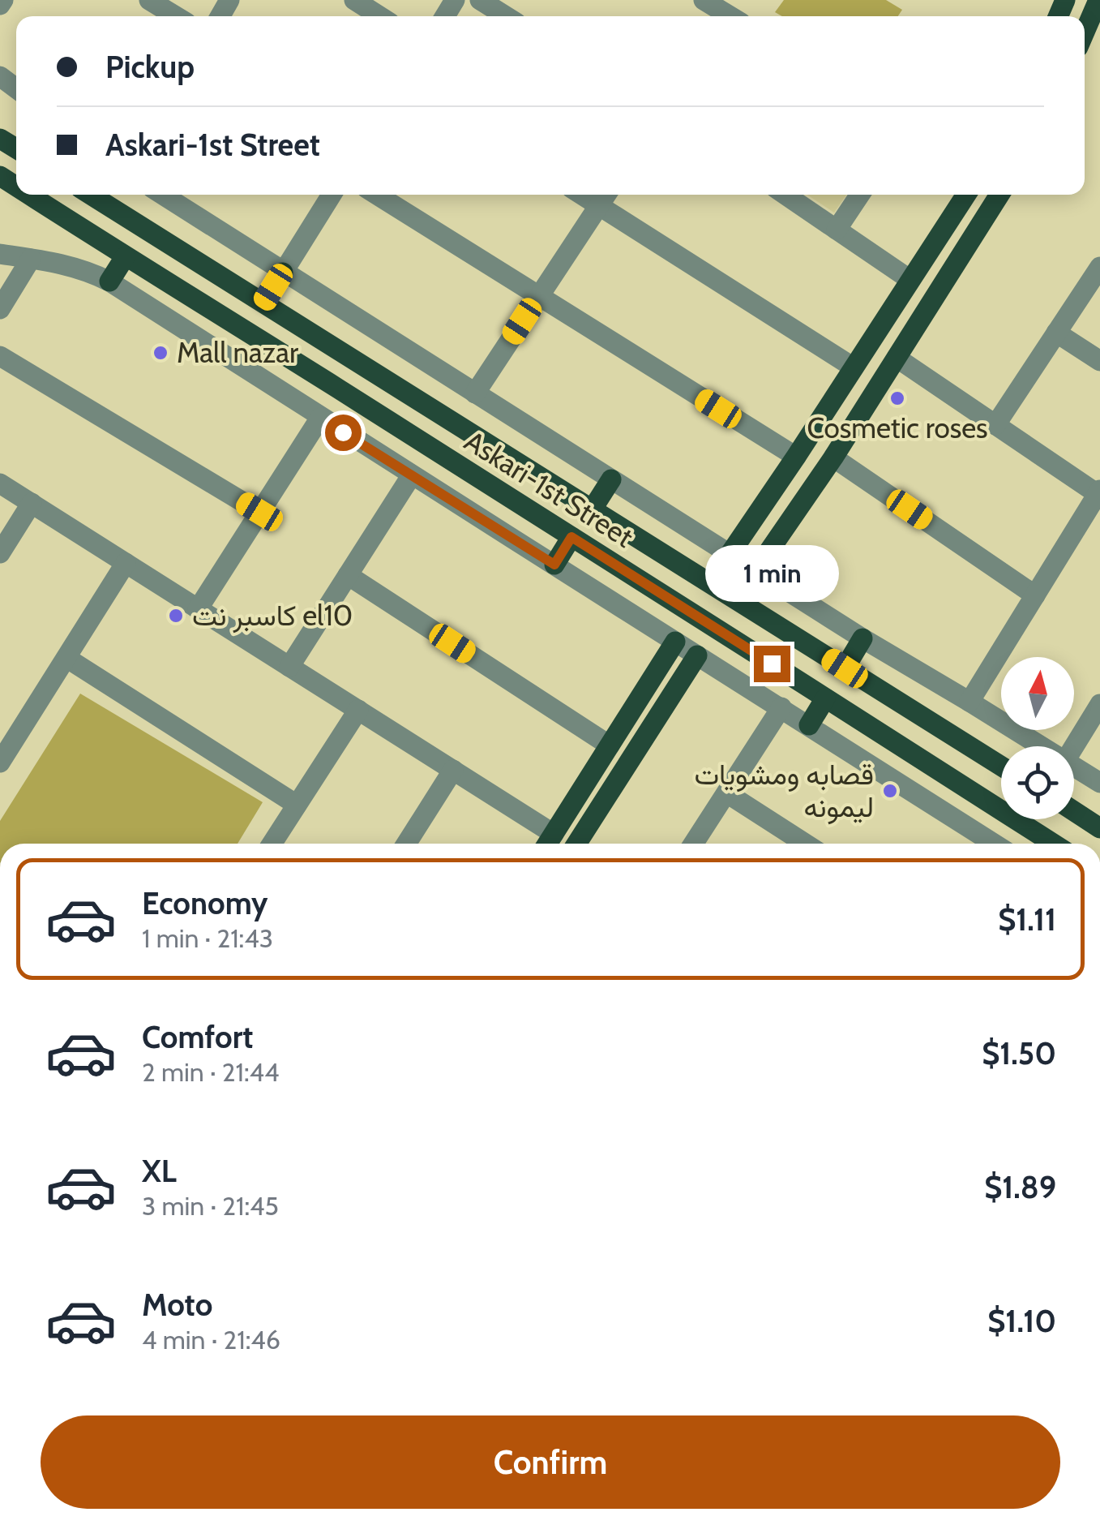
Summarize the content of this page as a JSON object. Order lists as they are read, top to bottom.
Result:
{
  "streets": {
    "main road": ["Askari-1st Street"]
  },
  "places": [
    "Mall nazar",
    "Cosmetic roses",
    "كاسبر نت el10",
    "قصابه ومشويات ليمونه"
  ],
  "north": "top",
  "page": {
    "banner": ["Pickup", "Askari-1st Street"],
    "bubble": "1 min",
    "list": [
      {
        "name": "Economy",
        "note": "1 min · 21:43",
        "value": "$1.11"
      },
      {
        "name": "Comfort",
        "note": "2 min · 21:44",
        "value": "$1.50"
      },
      {
        "name": "XL",
        "note": "3 min · 21:45",
        "value": "$1.89"
      },
      {
        "name": "Moto",
        "note": "4 min · 21:46",
        "value": "$1.10"
      }
    ],
    "buttons": "Confirm"
  }
}
